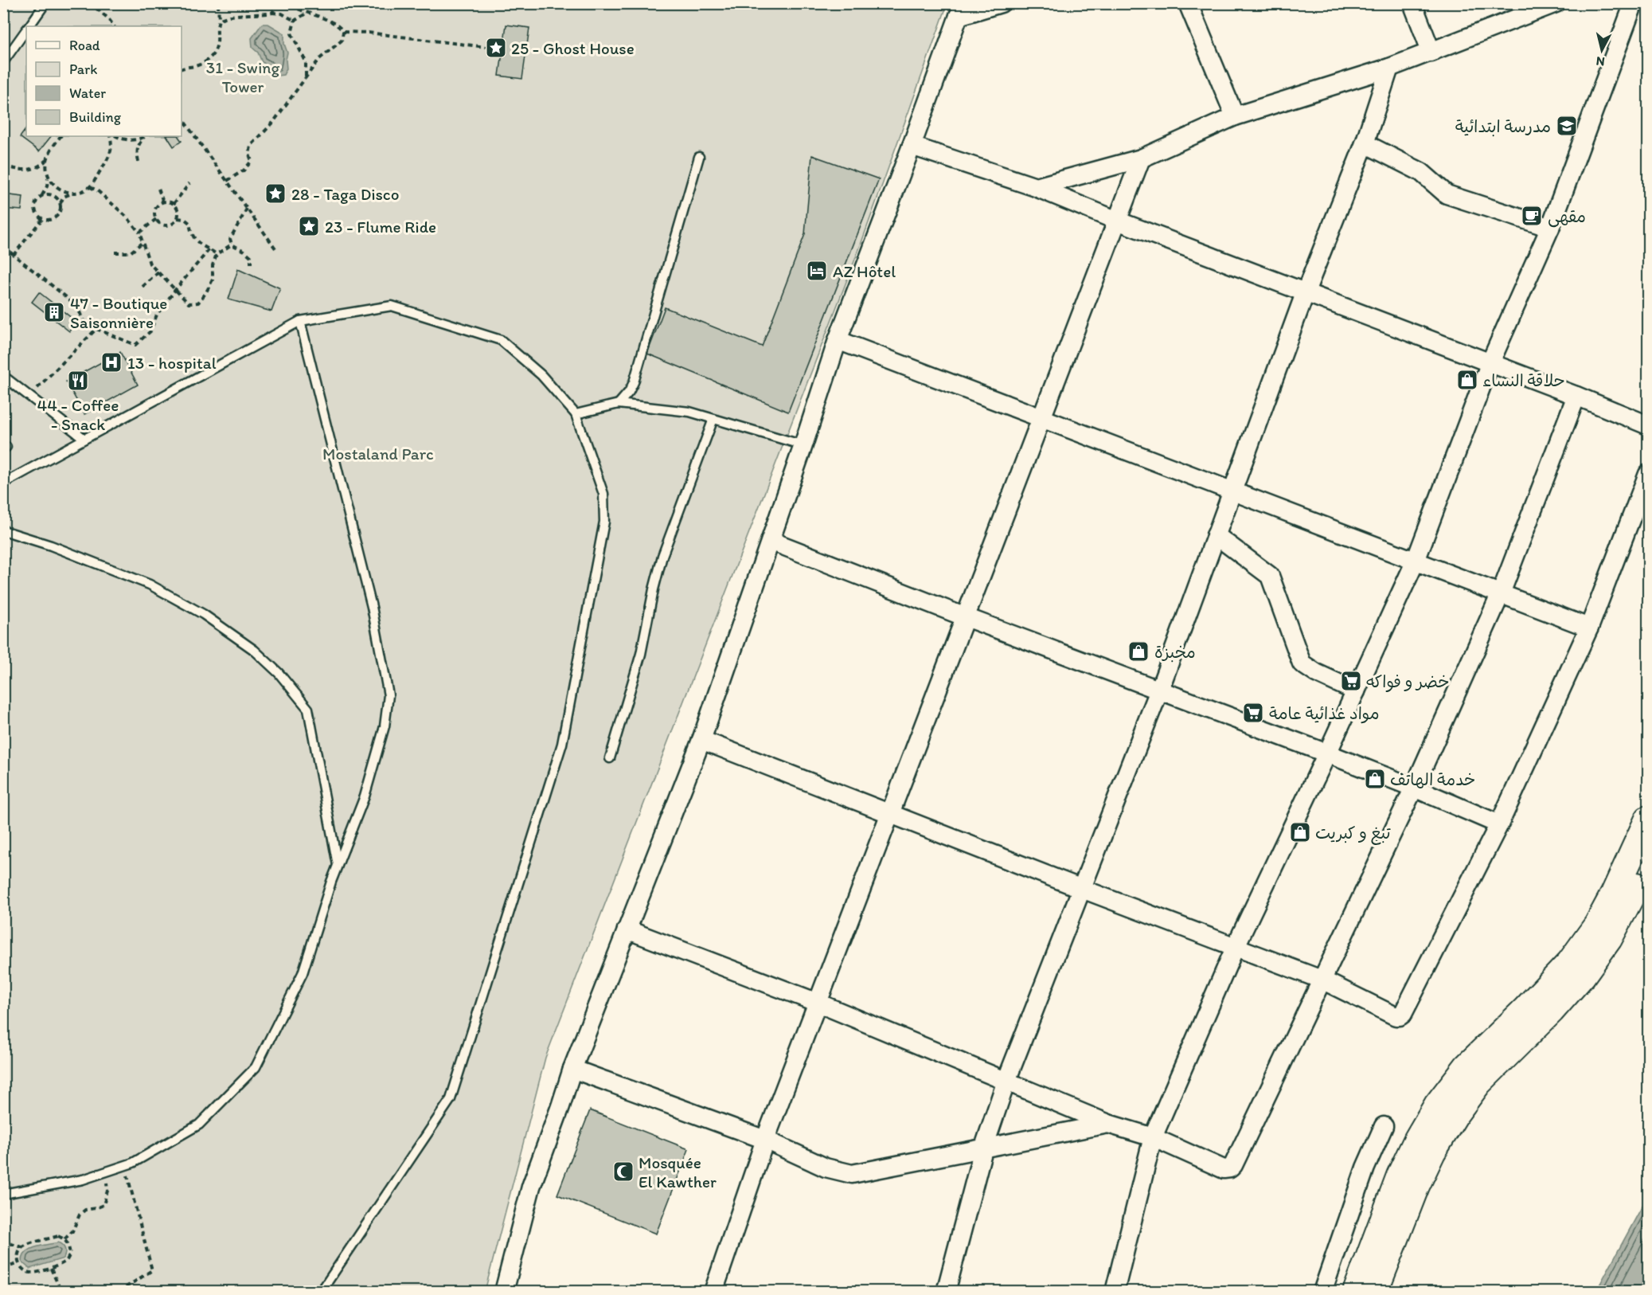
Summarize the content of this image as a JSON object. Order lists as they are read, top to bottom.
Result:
{
  "parks": ["31 - Swing Tower", "Mostaland Parc"],
  "places": {
    "place": ["25 - Ghost House", "28 - Taga Disco", "23 - Flume Ride"],
    "school or university": ["مدرسة ابتدائية"],
    "cafe": ["مقهى"],
    "hotel": ["AZ Hôtel"],
    "building": ["47 - Boutique Saisonnière"],
    "hospital": ["13 - hospital"],
    "shop": [
      "حلاقة النساء",
      "مخبزة",
      "خدمة الهاتف",
      "تبغ و كبريت"
    ],
    "restaurant": ["44 - Coffee - Snack"],
    "supermarket": ["خضر و فواكه", "مواد غذائية عامة"],
    "mosque": ["Mosquée El Kawther"]
  },
  "legend": [
    "Road",
    "Park",
    "Water",
    "Building"
  ],
  "north": "bottom"
}
